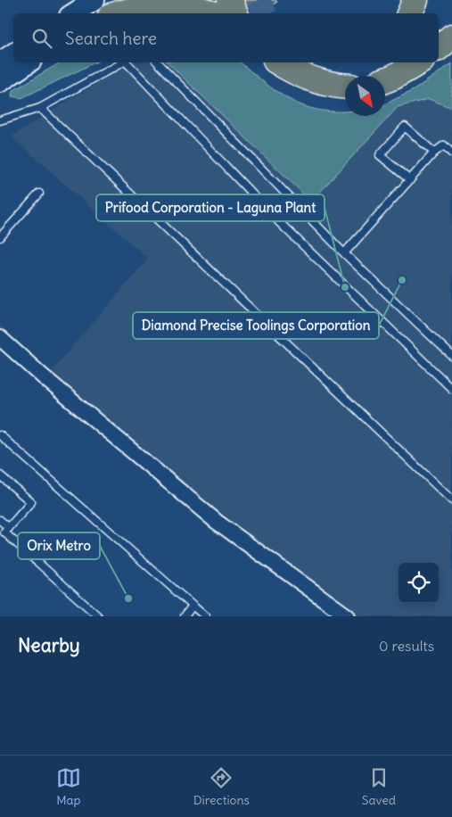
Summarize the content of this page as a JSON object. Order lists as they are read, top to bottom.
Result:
{
  "places": ["Diamond Precise Toolings Corporation", "Prifood Corporation - Laguna Plant", "Orix Metro"],
  "north": "bottom right",
  "page": {
    "search": "Search here",
    "heading": ["Nearby", "0 results"],
    "nav": ["Map", "Directions", "Saved"]
  }
}
